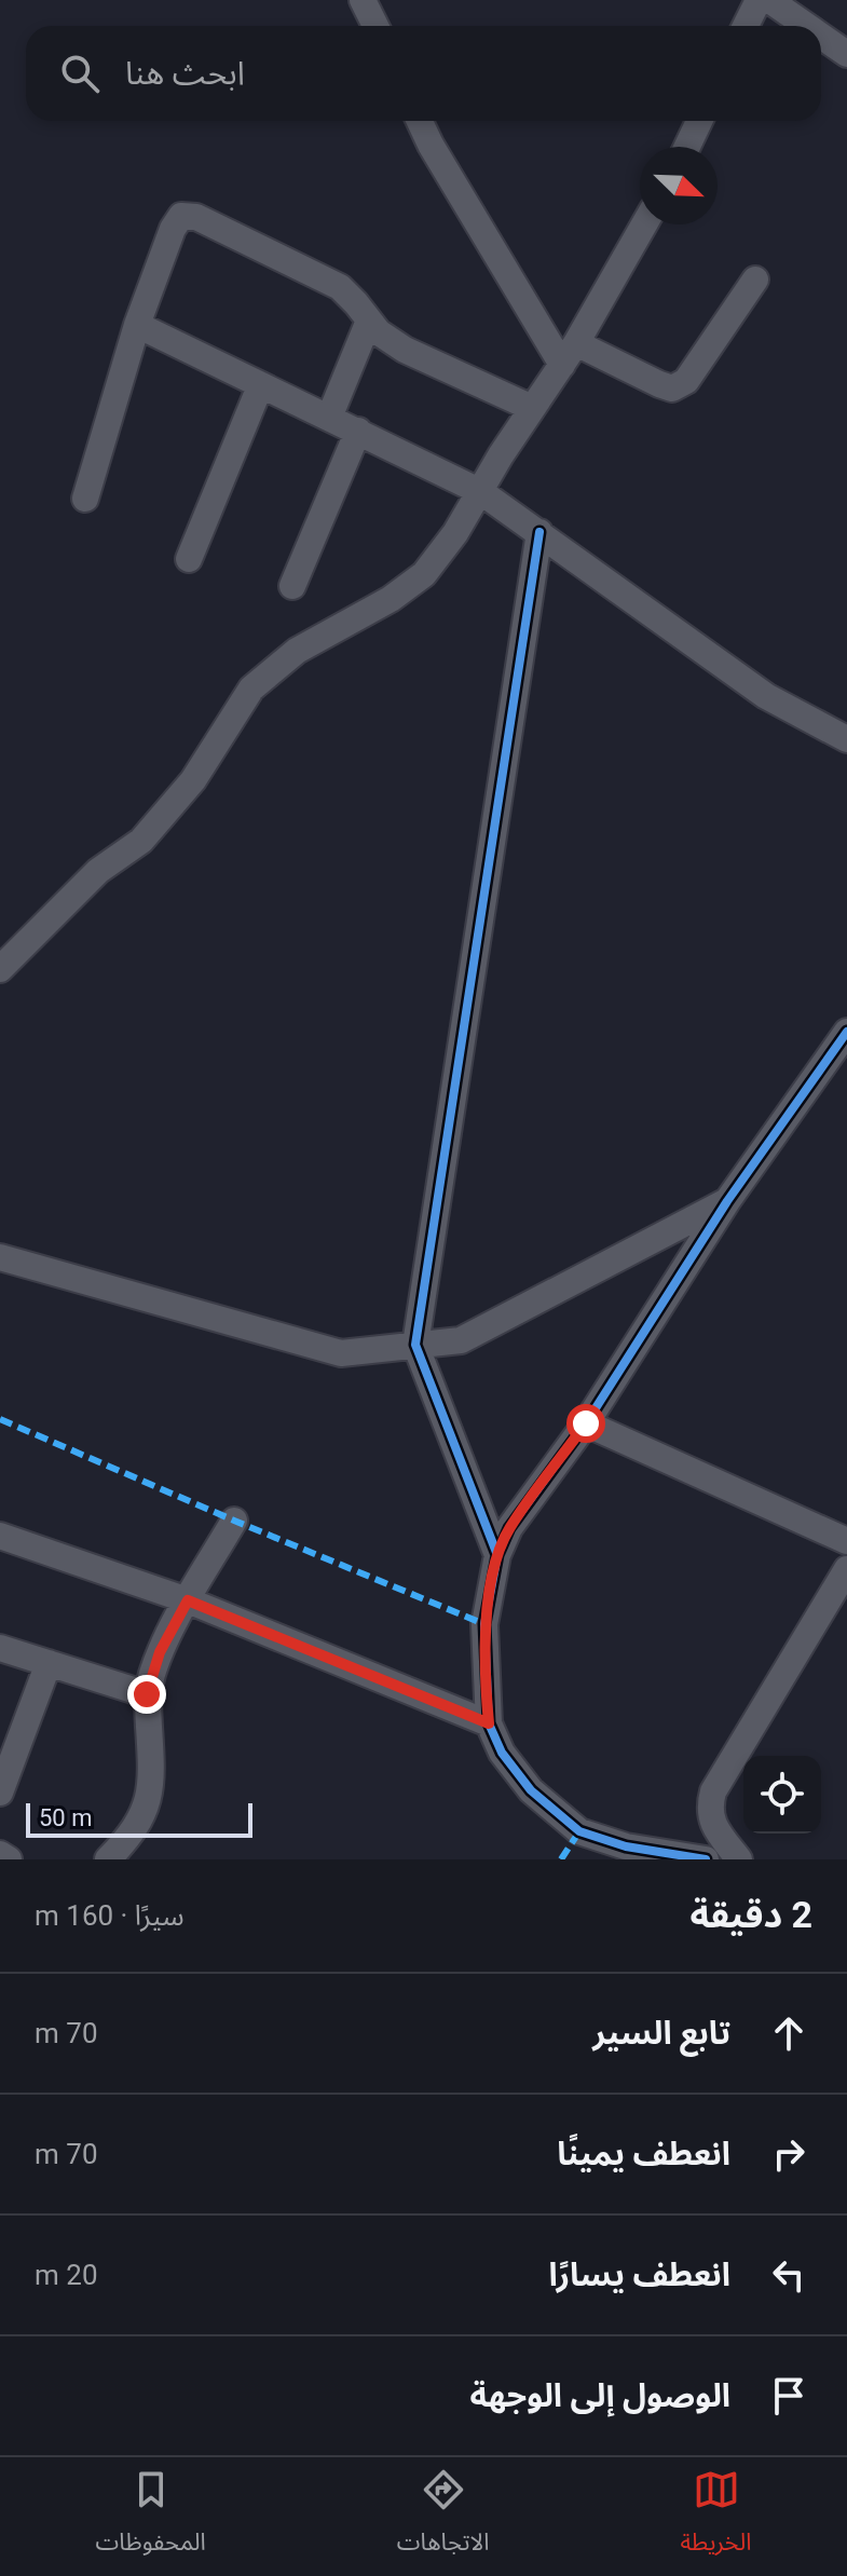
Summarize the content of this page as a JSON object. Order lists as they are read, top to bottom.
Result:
{
  "scale_bar": "50 m",
  "north": "bottom right",
  "page": {
    "search": "ابحث هنا",
    "scale": "50 m",
    "heading": ["2 دقيقة", "سيرًا · 160 m"],
    "list": [
      ["تابع السير", "70 m"],
      ["انعطف يمينًا", "70 m"],
      ["انعطف يسارًا", "20 m"],
      "الوصول إلى الوجهة"
    ],
    "nav": ["الخريطة", "الاتجاهات", "المحفوظات"]
  }
}
